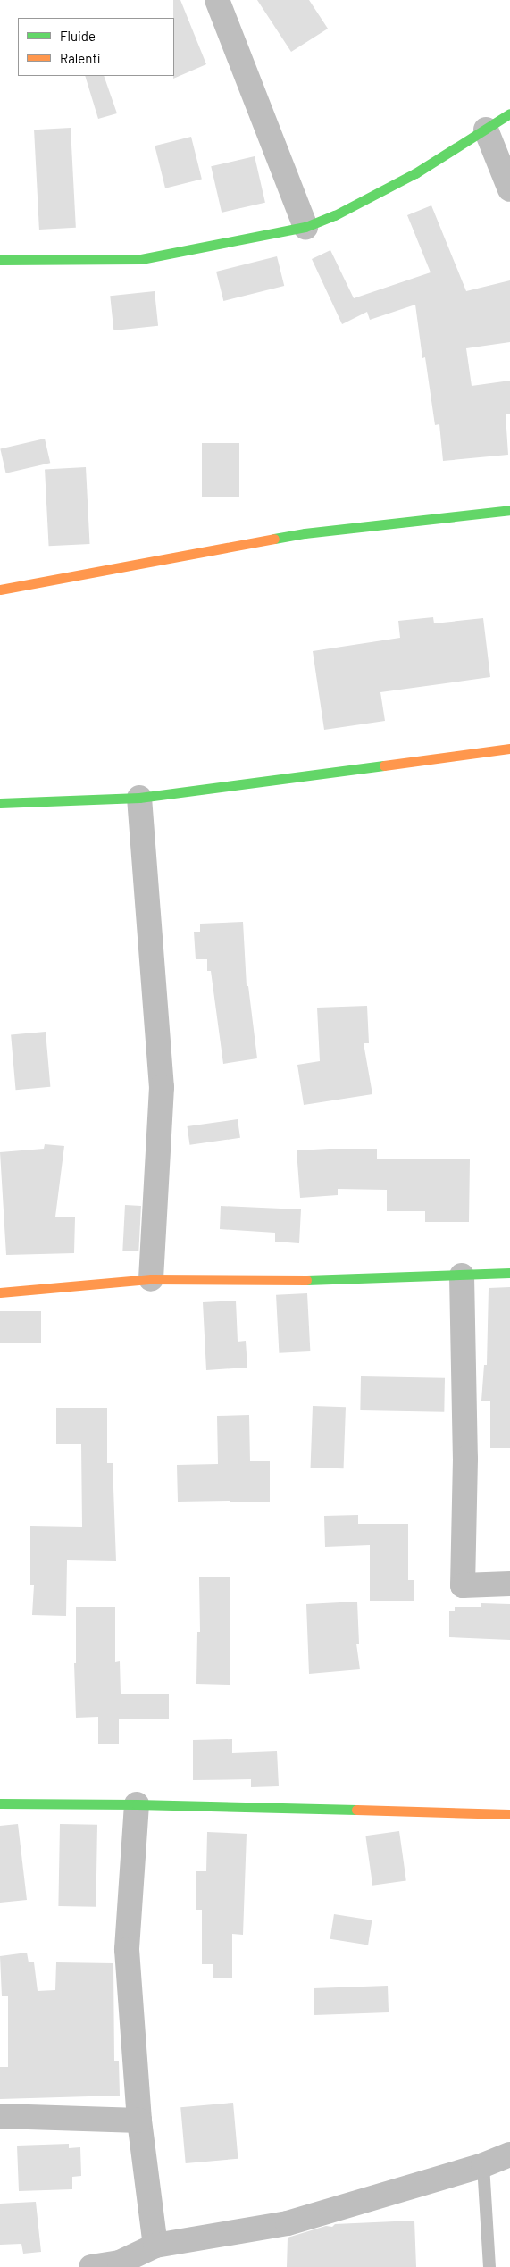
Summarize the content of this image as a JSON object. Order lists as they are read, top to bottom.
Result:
{
  "legend": ["Fluide", "Ralenti"]
}
